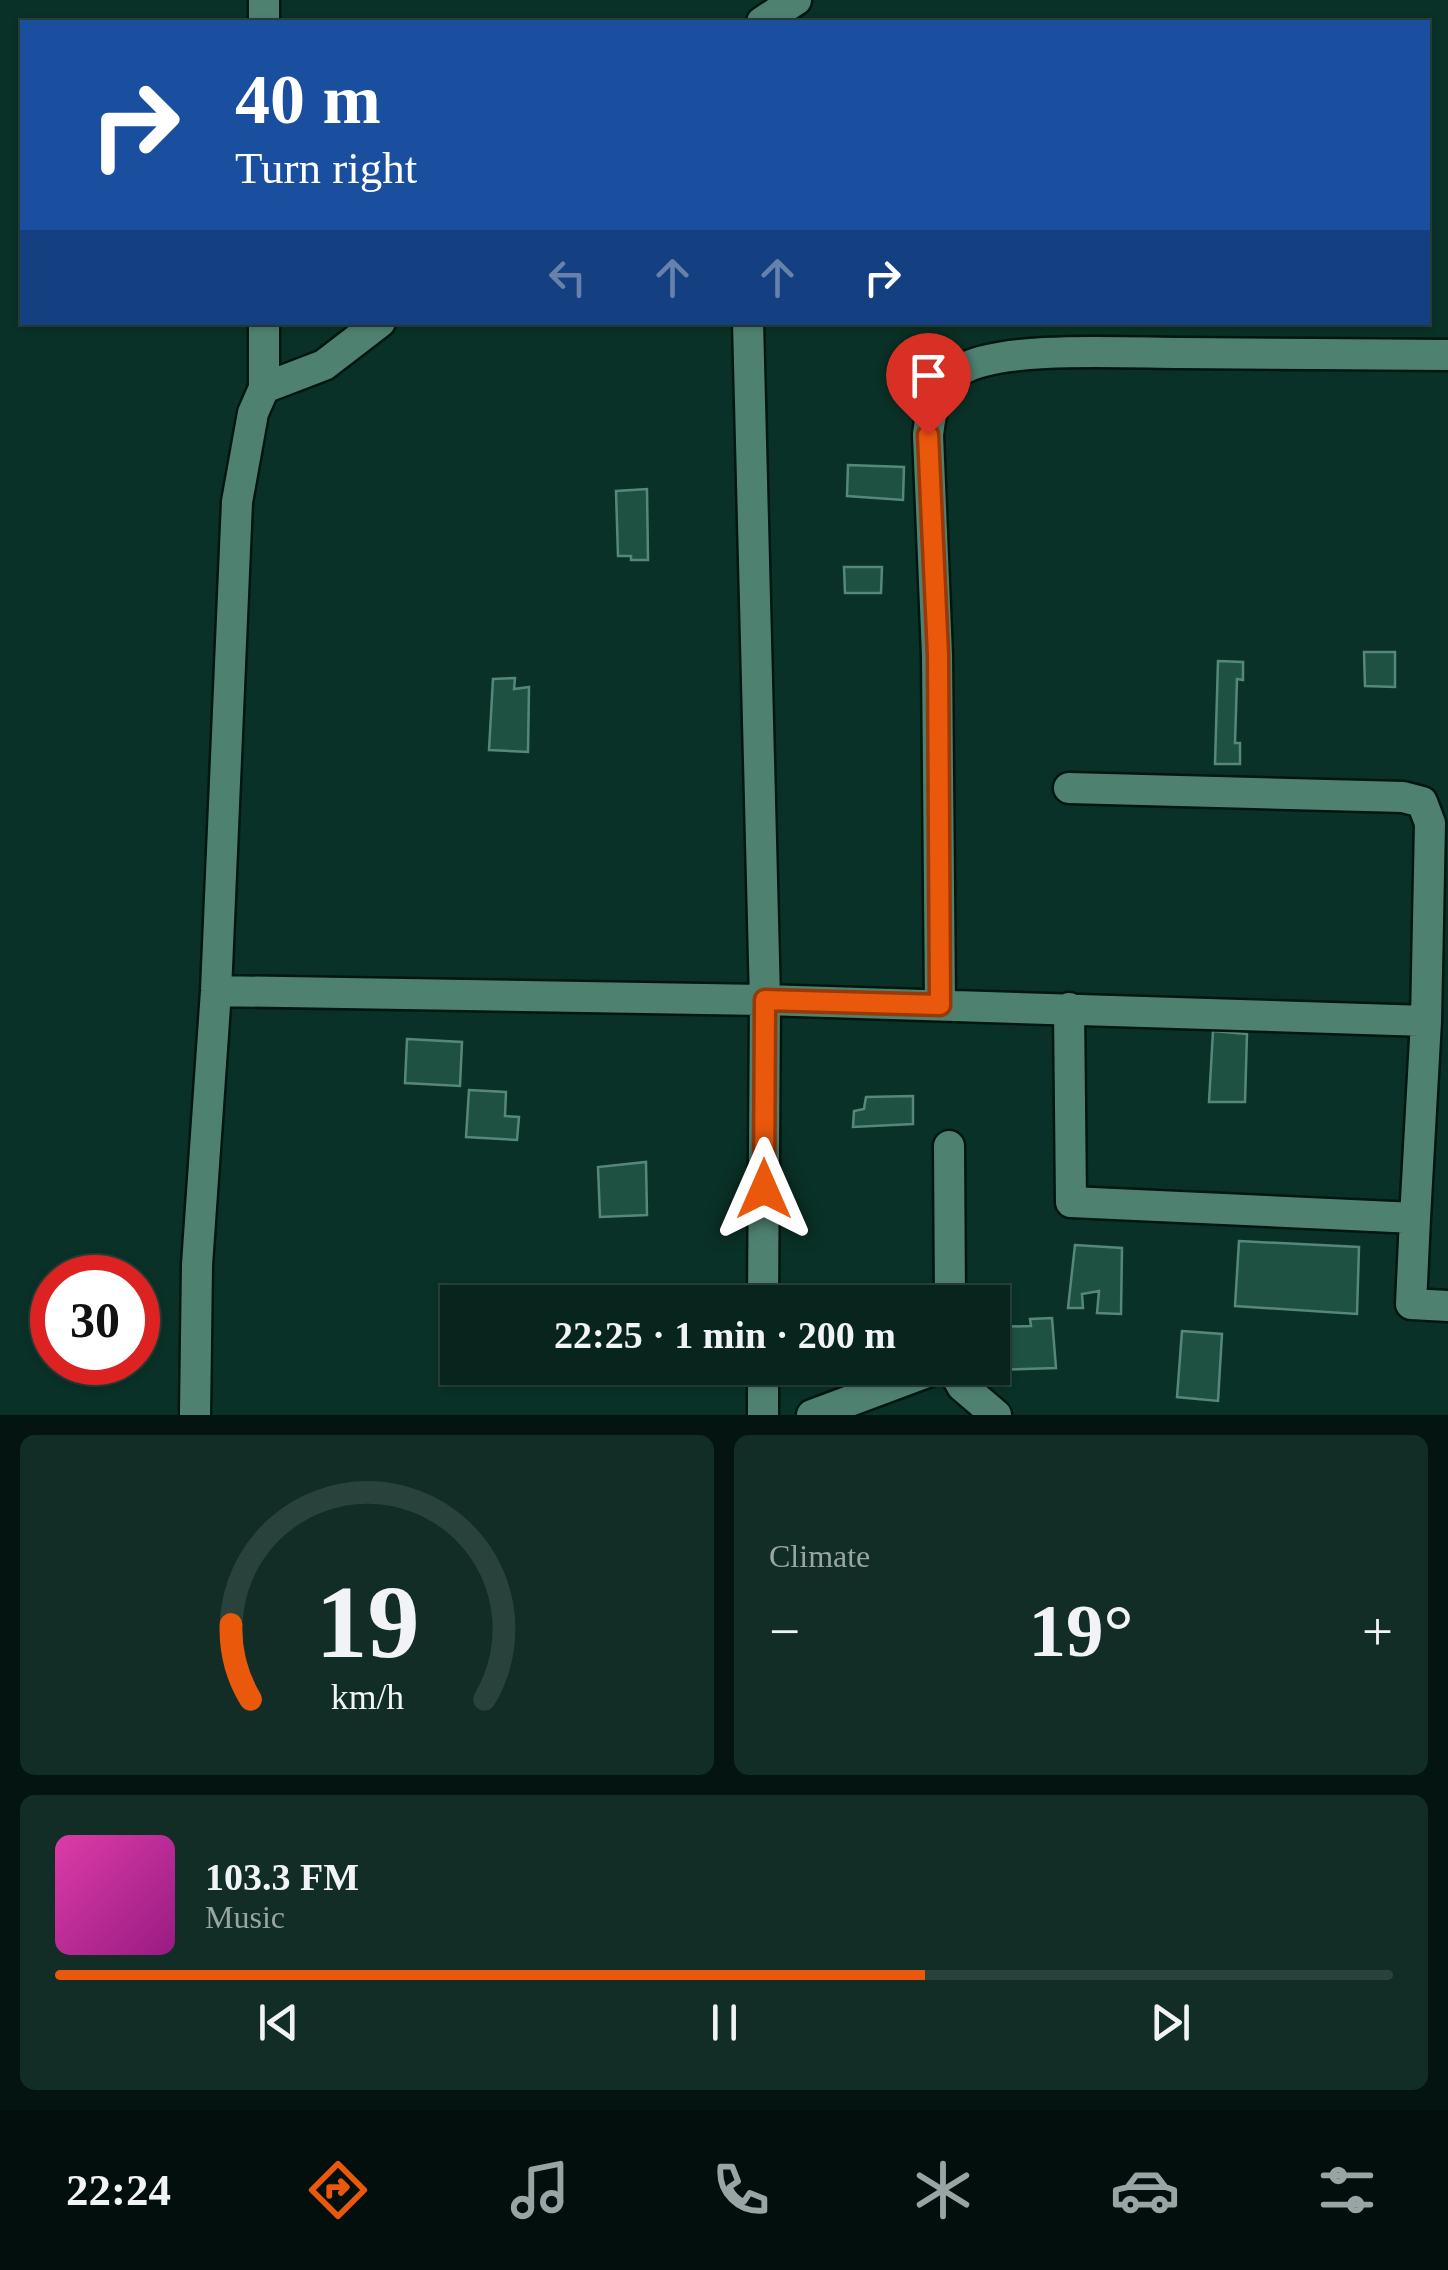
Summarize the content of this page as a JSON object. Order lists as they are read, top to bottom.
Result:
{
  "page": {
    "turn": ["40 m", "Turn right"],
    "limit": "30",
    "trip": "22:25 · 1 min · 200 m",
    "tile": "Climate",
    "heat": ["−", "19°", "+"],
    "song": ["103.3 FM", "Music"],
    "tabs": "22:24",
    "gauge": ["19", "km/h"]
  }
}
